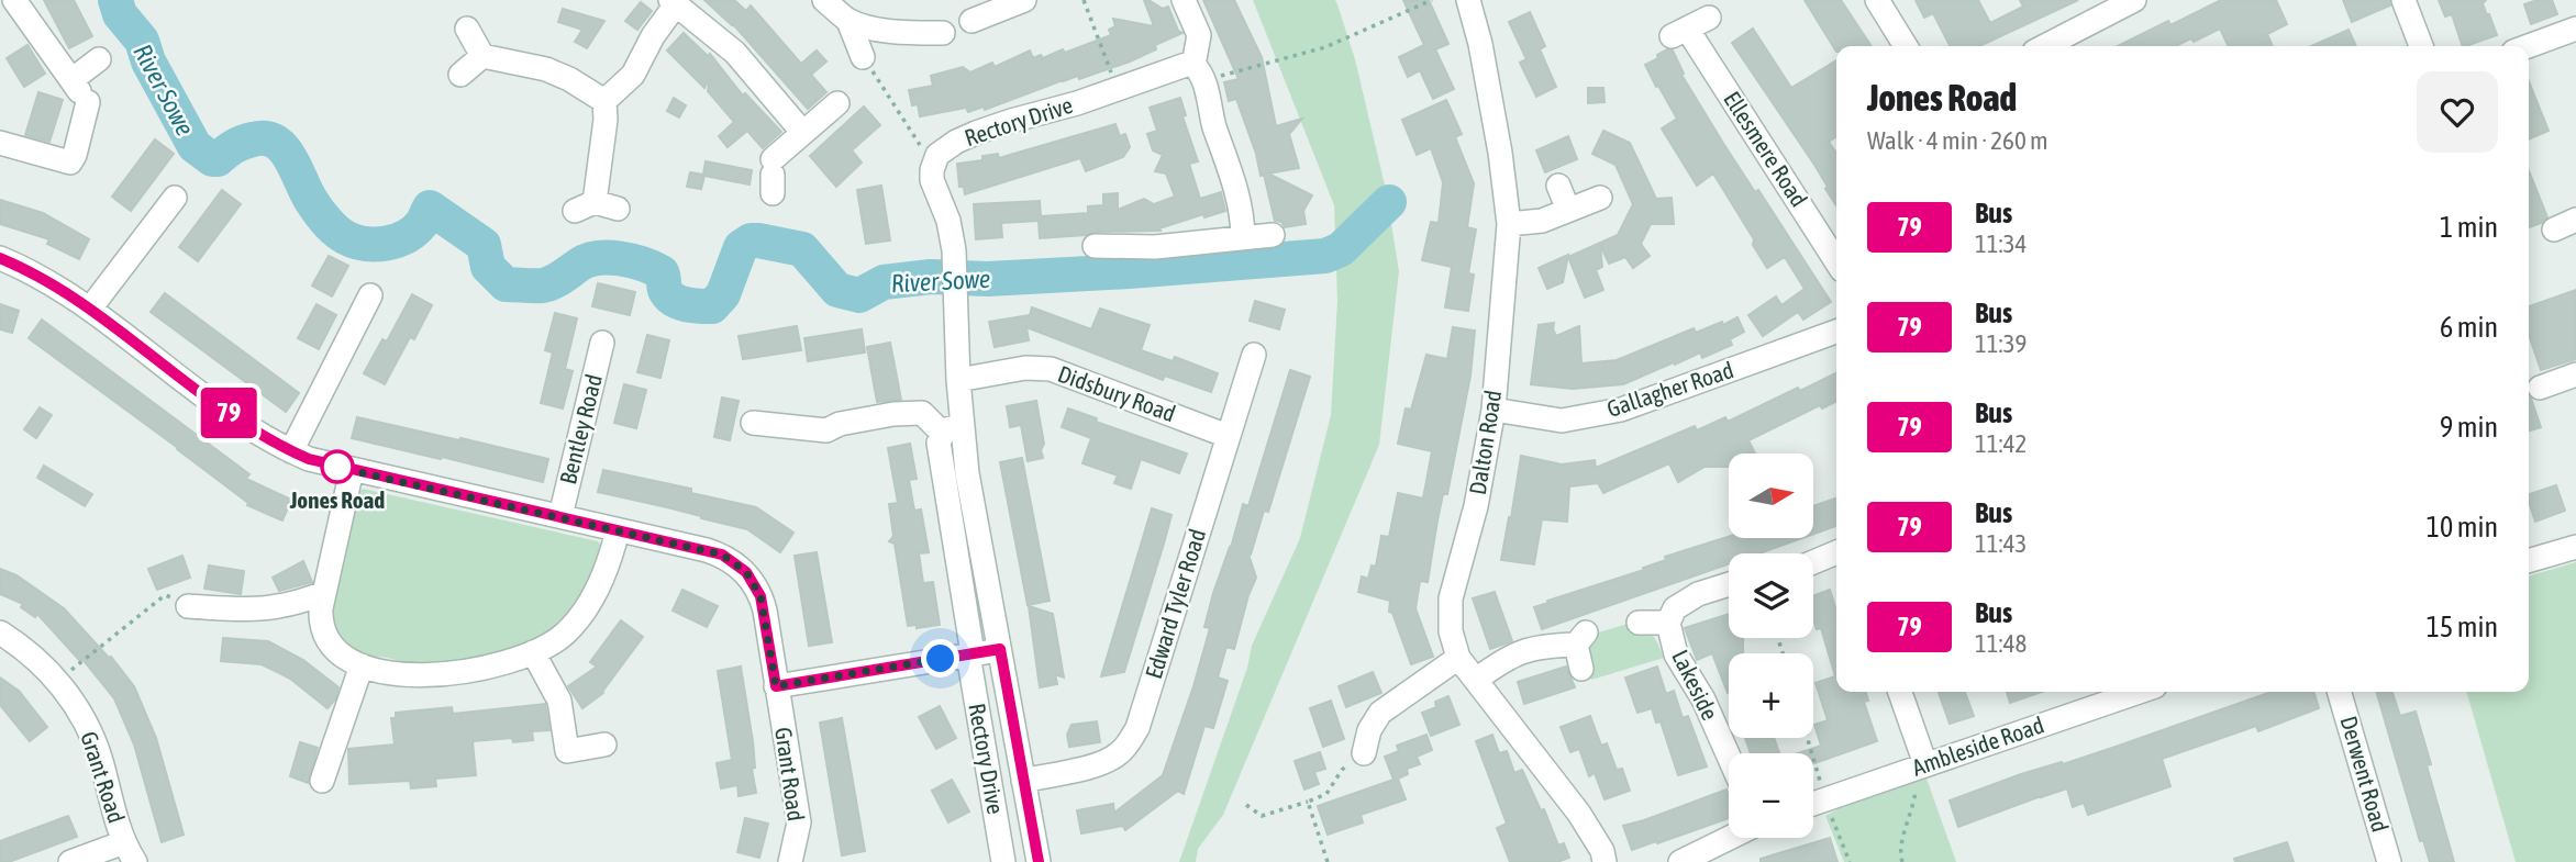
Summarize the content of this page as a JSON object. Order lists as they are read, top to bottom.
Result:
{
  "streets": {
    "street": [
      "Rectory Drive",
      "Ellesmere Road",
      "Gallagher Road",
      "Didsbury Road",
      "Bentley Road",
      "Dalton Road",
      "Edward Tyler Road",
      "Lakeside",
      "Ambleside Road",
      "Grant Road",
      "Derwent Road"
    ]
  },
  "crossings": [
    ["Rectory Drive", "Didsbury Road"],
    ["Rectory Drive", "Edward Tyler Road"],
    ["Gallagher Road", "Dalton Road"],
    ["Didsbury Road", "Edward Tyler Road"],
    ["Bentley Road", "Grant Road"]
  ],
  "water": ["River Sowe"],
  "places": ["Jones Road"],
  "lines": ["bus line 79"],
  "north": "right",
  "page": {
    "on_map": "79",
    "heading": ["Jones Road", "Walk · 4 min · 260 m"],
    "list": [
      {
        "mark": "79",
        "name": "Bus",
        "note": "11:34",
        "value": "1 min"
      },
      {
        "mark": "79",
        "name": "Bus",
        "note": "11:39",
        "value": "6 min"
      },
      {
        "mark": "79",
        "name": "Bus",
        "note": "11:42",
        "value": "9 min"
      },
      {
        "mark": "79",
        "name": "Bus",
        "note": "11:43",
        "value": "10 min"
      },
      {
        "mark": "79",
        "name": "Bus",
        "note": "11:48",
        "value": "15 min"
      }
    ],
    "map_buttons": ["+", "−"]
  }
}
